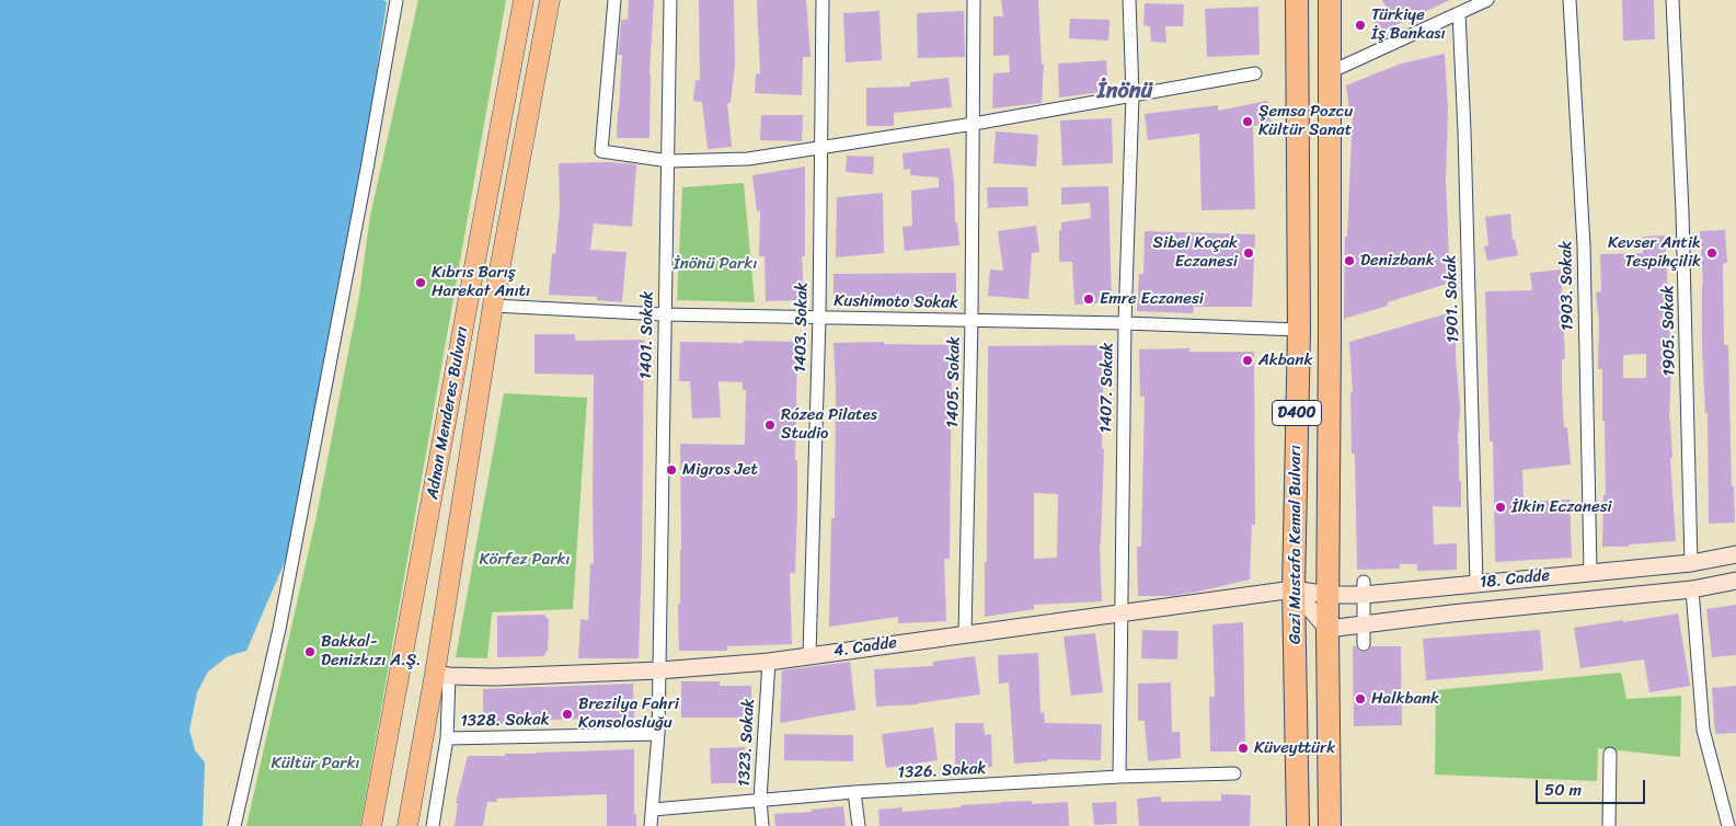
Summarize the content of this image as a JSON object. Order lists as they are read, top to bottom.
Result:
{
  "streets": {
    "highway": ["D400", "Gazi Mustafa Kemal Bulvarı"],
    "main road": ["Adnan Menderes Bulvarı"],
    "street": [
      "1903. Sokak",
      "1901. Sokak",
      "Kushimoto Sokak",
      "1403. Sokak",
      "1905. Sokak",
      "1401. Sokak",
      "1405. Sokak",
      "1407. Sokak",
      "18. Cadde",
      "4. Cadde",
      "1328. Sokak",
      "1323. Sokak",
      "1326. Sokak"
    ]
  },
  "crossings": [
    ["1903. Sokak", "18. Cadde"],
    ["1901. Sokak", "18. Cadde"],
    ["Kushimoto Sokak", "1403. Sokak"],
    ["Kushimoto Sokak", "1401. Sokak"],
    ["Kushimoto Sokak", "1405. Sokak"],
    ["Kushimoto Sokak", "1407. Sokak"],
    ["Kushimoto Sokak", "Adnan Menderes Bulvarı"],
    ["Kushimoto Sokak", "Gazi Mustafa Kemal Bulvarı"],
    ["1403. Sokak", "4. Cadde"],
    ["1905. Sokak", "18. Cadde"],
    ["1401. Sokak", "4. Cadde"],
    ["1401. Sokak", "1328. Sokak"],
    ["1401. Sokak", "1326. Sokak"],
    ["1405. Sokak", "4. Cadde"],
    ["1407. Sokak", "4. Cadde"],
    ["1407. Sokak", "1326. Sokak"],
    ["Adnan Menderes Bulvarı", "4. Cadde"],
    ["Adnan Menderes Bulvarı", "1328. Sokak"],
    ["Gazi Mustafa Kemal Bulvarı", "18. Cadde"],
    ["Gazi Mustafa Kemal Bulvarı", "4. Cadde"],
    ["18. Cadde", "4. Cadde"],
    ["4. Cadde", "1328. Sokak"],
    ["4. Cadde", "1323. Sokak"],
    ["1323. Sokak", "1326. Sokak"]
  ],
  "districts": ["İnönü"],
  "parks": ["İnönü Parkı", "Körfez Parkı", "Kültür Parkı"],
  "places": [
    "Türkiye İş Bankası",
    "Şemsa Pozcu Kültür Sanat",
    "Sibel Koçak Eczanesi",
    "Kevser Antik Tespihçilik",
    "Denizbank",
    "Kıbrıs Barış Harekat Anıtı",
    "Emre Eczanesi",
    "Akbank",
    "Rózea Pilates Studio",
    "Migros Jet",
    "İlkin Eczanesi",
    "Bakkal- Denizkızı A.Ş.",
    "Halkbank",
    "Brezilya Fahri Konsolosluğu",
    "Küveyttürk"
  ],
  "scale_bar": "50 m"
}
